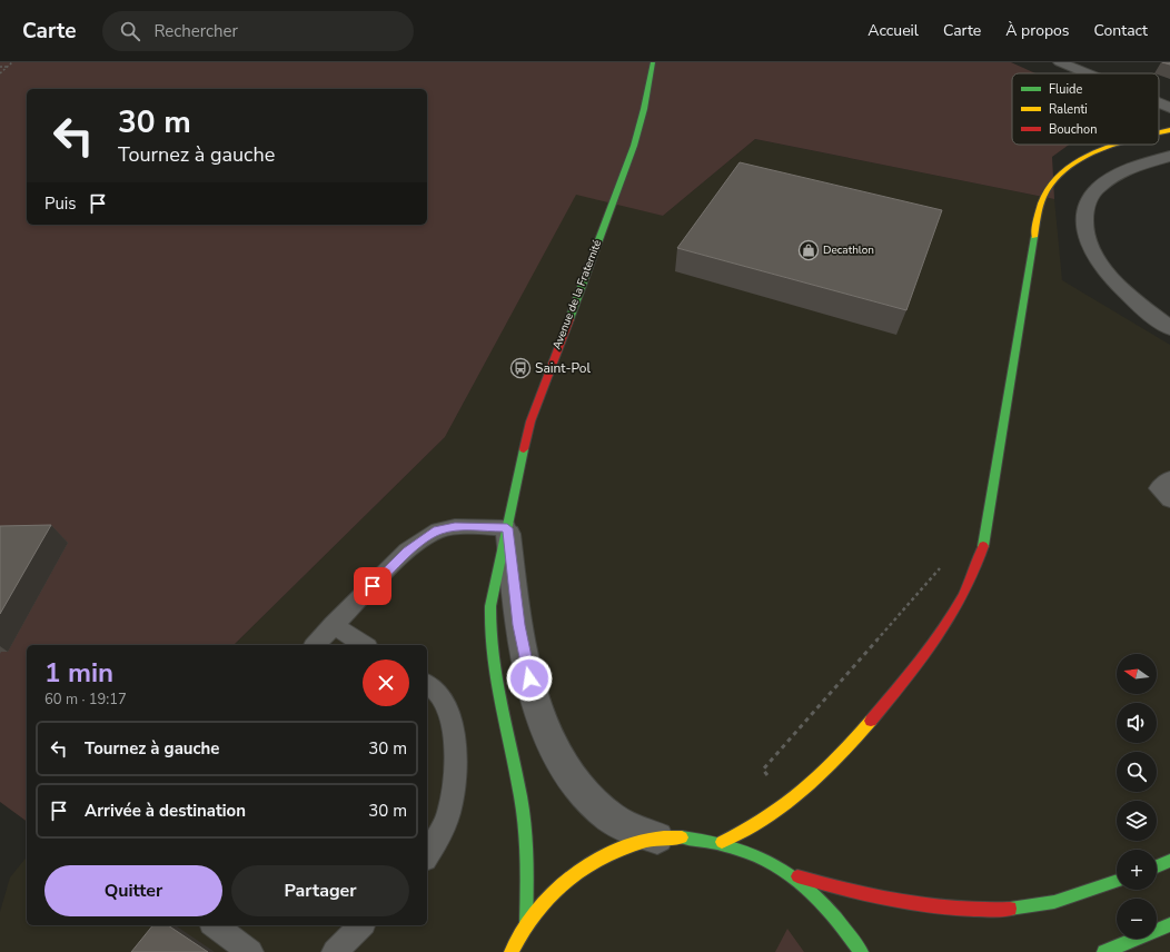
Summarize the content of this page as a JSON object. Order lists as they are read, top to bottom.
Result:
{
  "streets": {
    "street": ["Avenue de la Fraternité"]
  },
  "places": {
    "shop": ["Decathlon"],
    "bus stop": ["Saint-Pol"]
  },
  "legend": ["Fluide", "Ralenti", "Bouchon"],
  "north": "left",
  "page": {
    "header": "Carte",
    "search": "Rechercher",
    "nav": [
      "Accueil",
      "Carte",
      "À propos",
      "Contact"
    ],
    "turn": ["30 m", "Tournez à gauche"],
    "then": "Puis",
    "heading": ["1 min", "60 m · 19:17"],
    "map_buttons": ["+", "−"],
    "list": [
      {
        "name": "Tournez à gauche",
        "value": "30 m"
      },
      {
        "name": "Arrivée à destination",
        "value": "30 m"
      }
    ],
    "buttons": ["Quitter", "Partager"]
  }
}
